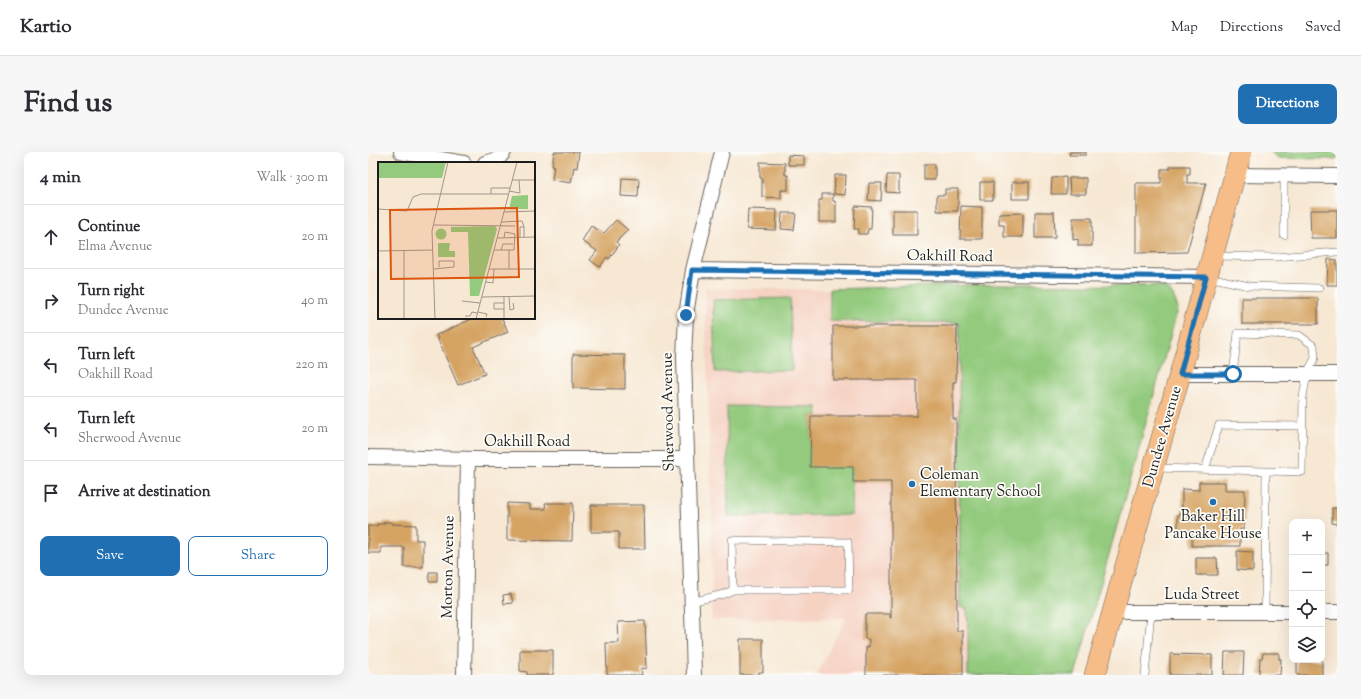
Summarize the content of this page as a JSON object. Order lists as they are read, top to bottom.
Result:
{
  "streets": {
    "main road": ["Dundee Avenue"],
    "street": [
      "Oakhill Road",
      "Sherwood Avenue",
      "Morton Avenue",
      "Luda Street"
    ]
  },
  "crossings": [
    ["Oakhill Road", "Sherwood Avenue"],
    ["Oakhill Road", "Dundee Avenue"],
    ["Oakhill Road", "Morton Avenue"],
    ["Dundee Avenue", "Luda Street"]
  ],
  "places": ["Coleman Elementary School", "Baker Hill Pancake House"],
  "page": {
    "header": "Kartio",
    "nav": ["Map", "Directions", "Saved"],
    "title": "Find us",
    "buttons": [
      "Directions",
      ["Save", "Share"]
    ],
    "heading": ["4 min", "Walk · 300 m"],
    "list": [
      ["Continue", "Elma Avenue", "20 m"],
      ["Turn right", "Dundee Avenue", "40 m"],
      ["Turn left", "Oakhill Road", "220 m"],
      ["Turn left", "Sherwood Avenue", "20 m"],
      "Arrive at destination"
    ],
    "map_buttons": ["+", "−"]
  }
}
